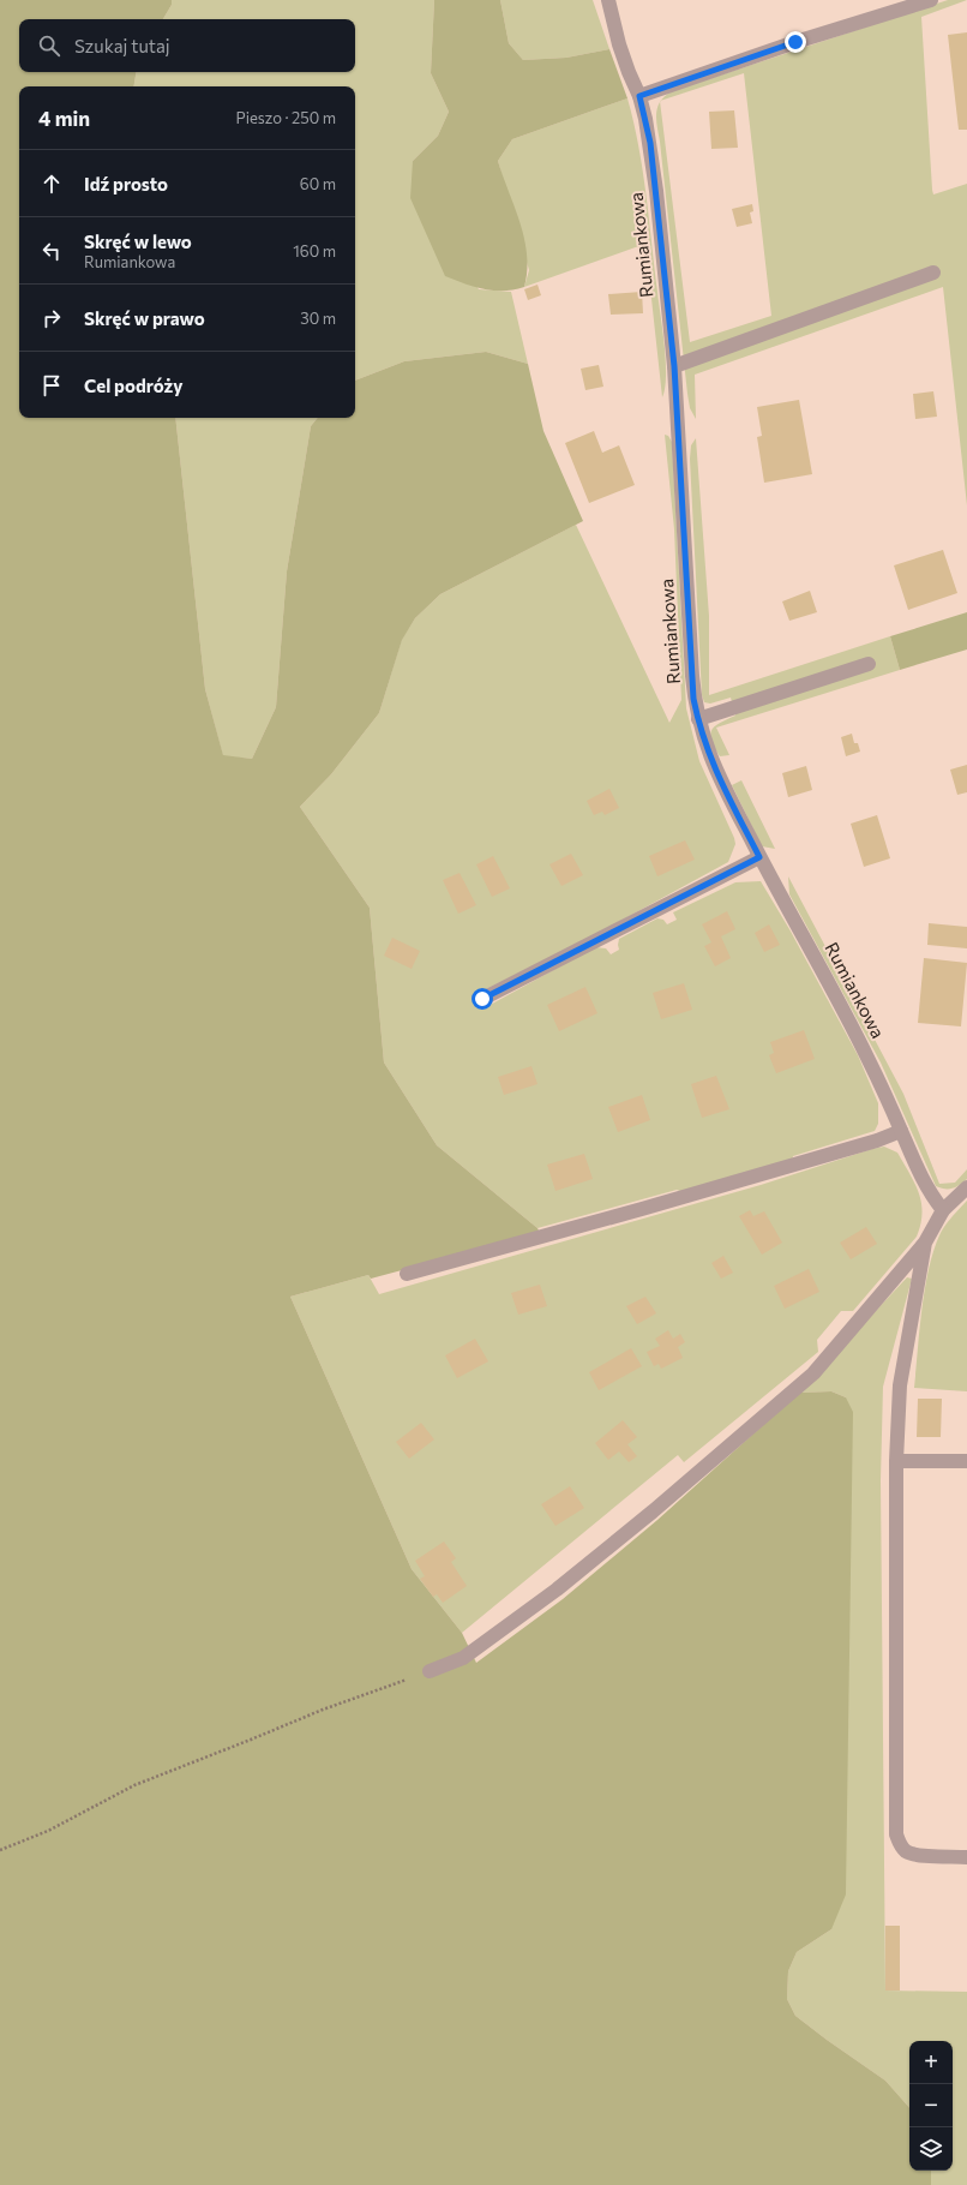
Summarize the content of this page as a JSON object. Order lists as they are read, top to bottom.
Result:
{
  "streets": {
    "street": ["Rumiankowa"]
  },
  "page": {
    "search": "Szukaj tutaj",
    "heading": ["4 min", "Pieszo · 250 m"],
    "list": [
      ["Idź prosto", "60 m"],
      ["Skręć w lewo", "Rumiankowa", "160 m"],
      ["Skręć w prawo", "30 m"],
      "Cel podróży"
    ],
    "map_buttons": ["+", "−"]
  }
}
